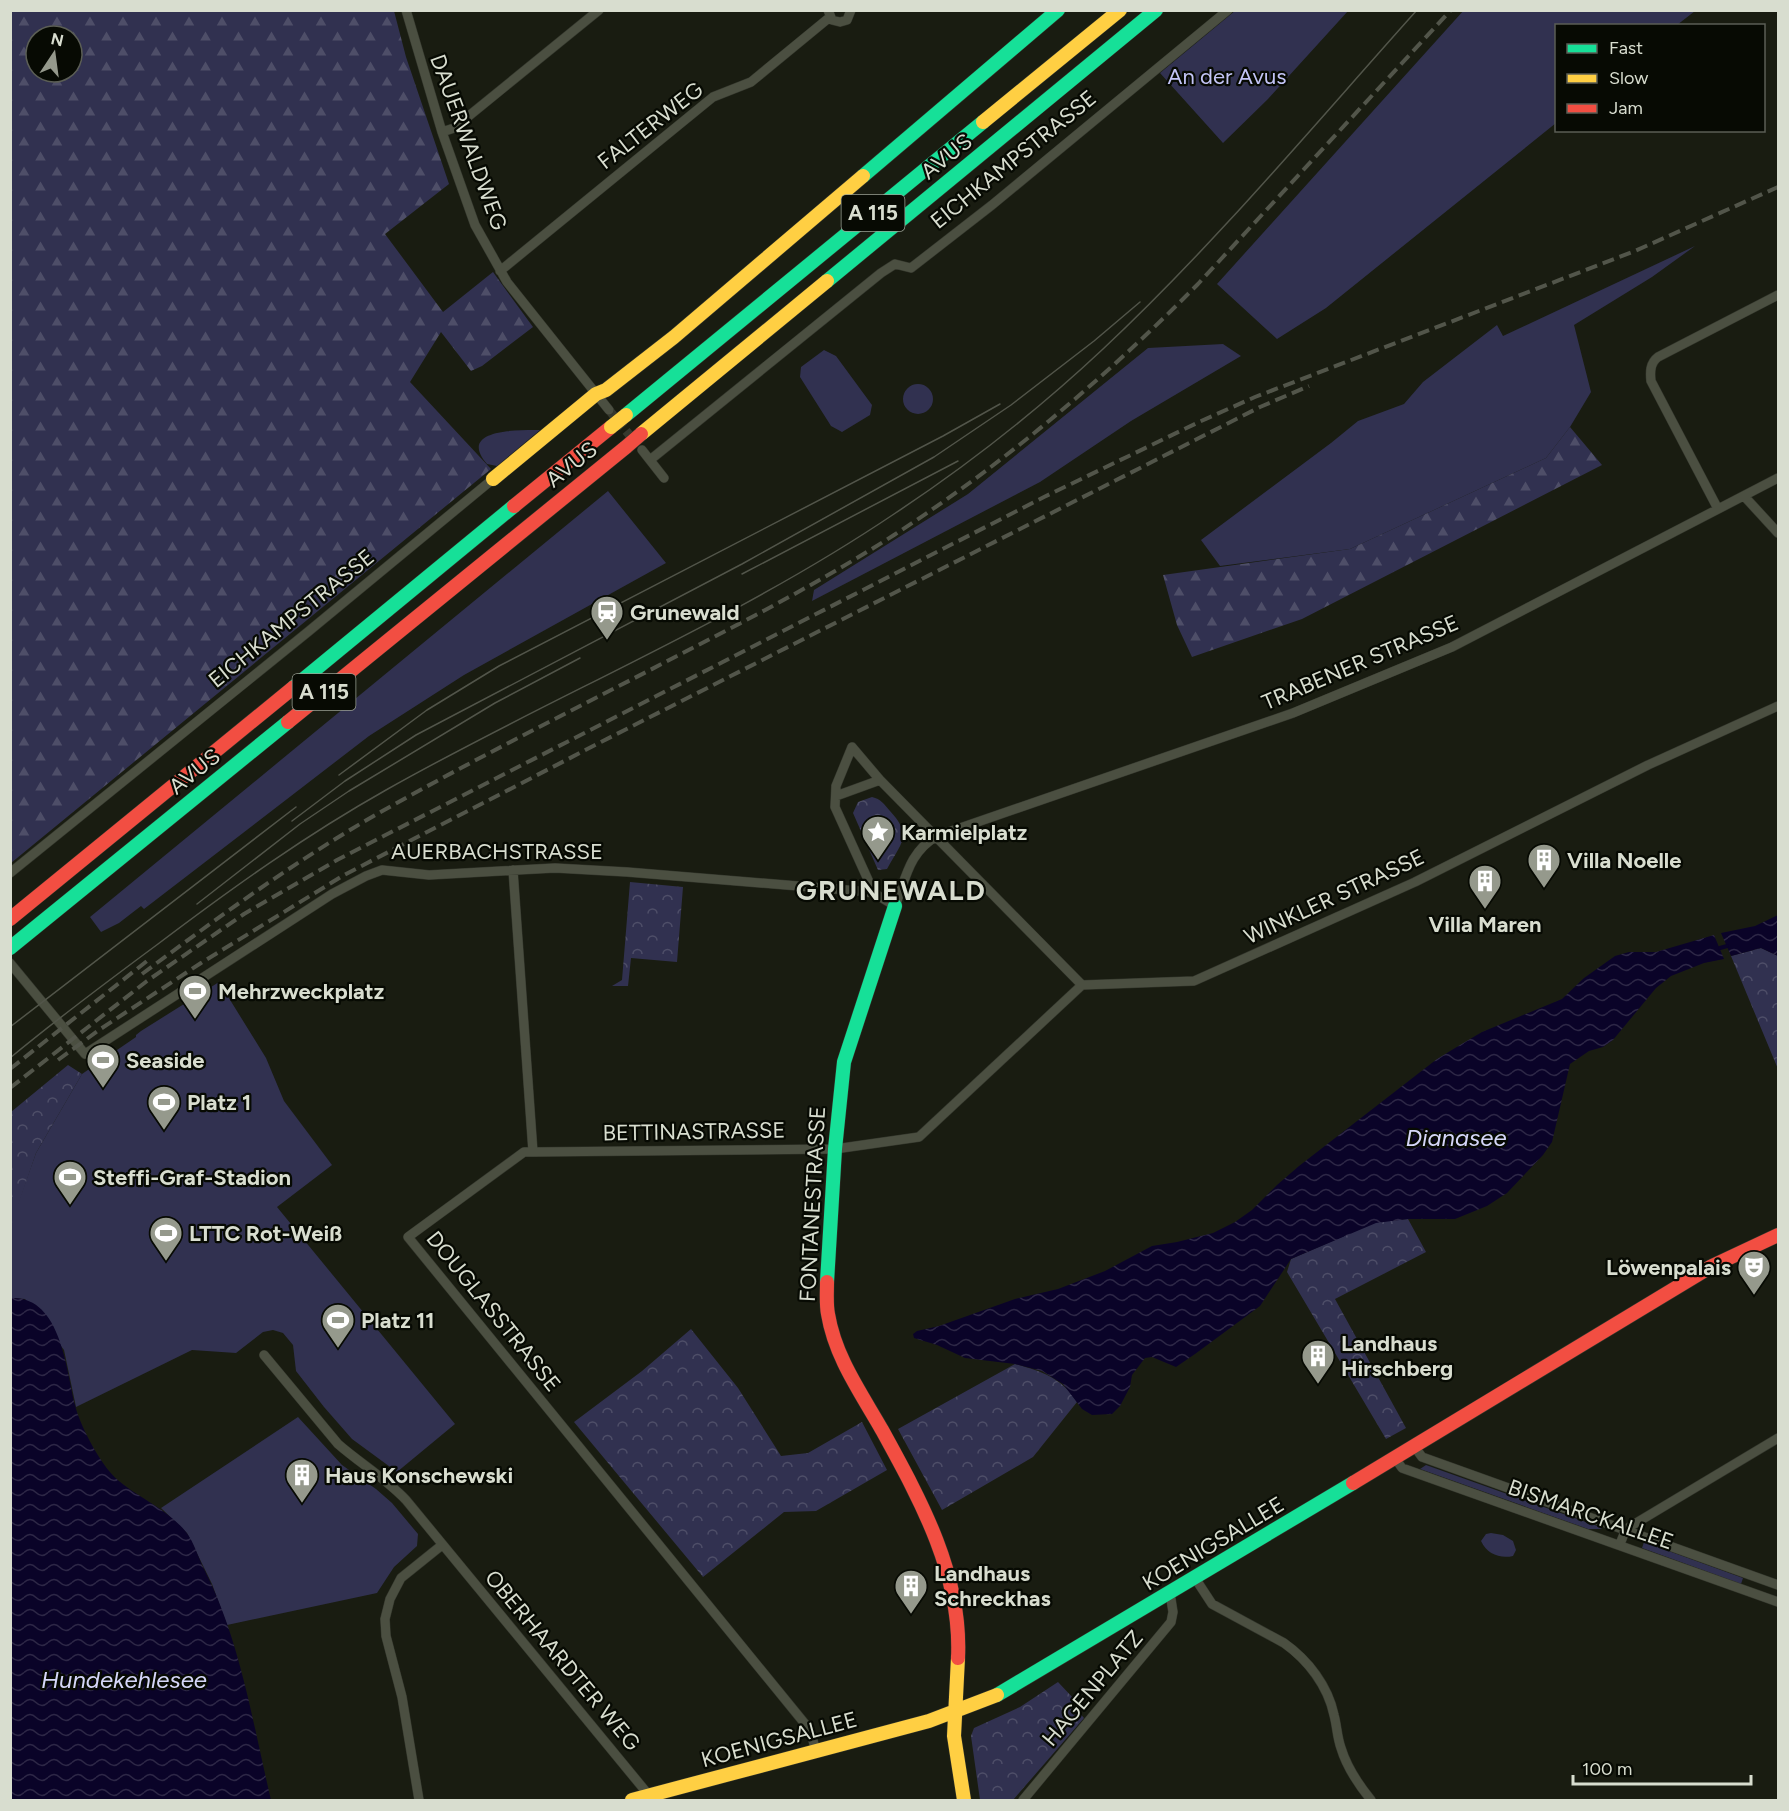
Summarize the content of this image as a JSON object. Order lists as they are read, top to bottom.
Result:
{
  "streets": {
    "main road": [
      "AVUS",
      "EICHKAMPSTRASSE",
      "A 115",
      "FONTANESTRASSE",
      "KOENIGSALLEE"
    ],
    "street": [
      "FALTERWEG",
      "DAUERWALDWEG",
      "TRABENER STRASSE",
      "AUERBACHSTRASSE",
      "WINKLER STRASSE",
      "BETTINASTRASSE",
      "DOUGLASSTRASSE",
      "BISMARCKALLEE",
      "OBERHAARDTER WEG",
      "HAGENPLATZ"
    ]
  },
  "crossings": [
    ["FALTERWEG", "DAUERWALDWEG"],
    ["DAUERWALDWEG", "EICHKAMPSTRASSE"],
    ["TRABENER STRASSE", "FONTANESTRASSE"],
    ["AUERBACHSTRASSE", "FONTANESTRASSE"],
    ["WINKLER STRASSE", "BETTINASTRASSE"],
    ["BETTINASTRASSE", "FONTANESTRASSE"],
    ["BETTINASTRASSE", "DOUGLASSTRASSE"],
    ["FONTANESTRASSE", "KOENIGSALLEE"],
    ["DOUGLASSTRASSE", "KOENIGSALLEE"],
    ["BISMARCKALLEE", "KOENIGSALLEE"],
    ["KOENIGSALLEE", "OBERHAARDTER WEG"],
    ["KOENIGSALLEE", "HAGENPLATZ"]
  ],
  "districts": ["GRUNEWALD"],
  "water": ["Dianasee", "Hundekehlesee"],
  "parks": ["An der Avus"],
  "places": {
    "station": ["Grunewald"],
    "place": ["Karmielplatz"],
    "building": [
      "Villa Noelle",
      "Villa Maren",
      "Landhaus Hirschberg",
      "Haus Konschewski",
      "Landhaus Schreckhas"
    ],
    "sports": [
      "Mehrzweckplatz",
      "Seaside",
      "Platz 1",
      "Steffi-Graf-Stadion",
      "LTTC Rot-Weiß",
      "Platz 11"
    ],
    "theatre": ["Löwenpalais"]
  },
  "legend": ["Fast", "Slow", "Jam"],
  "scale_bar": "100 m",
  "north": "top"
}
